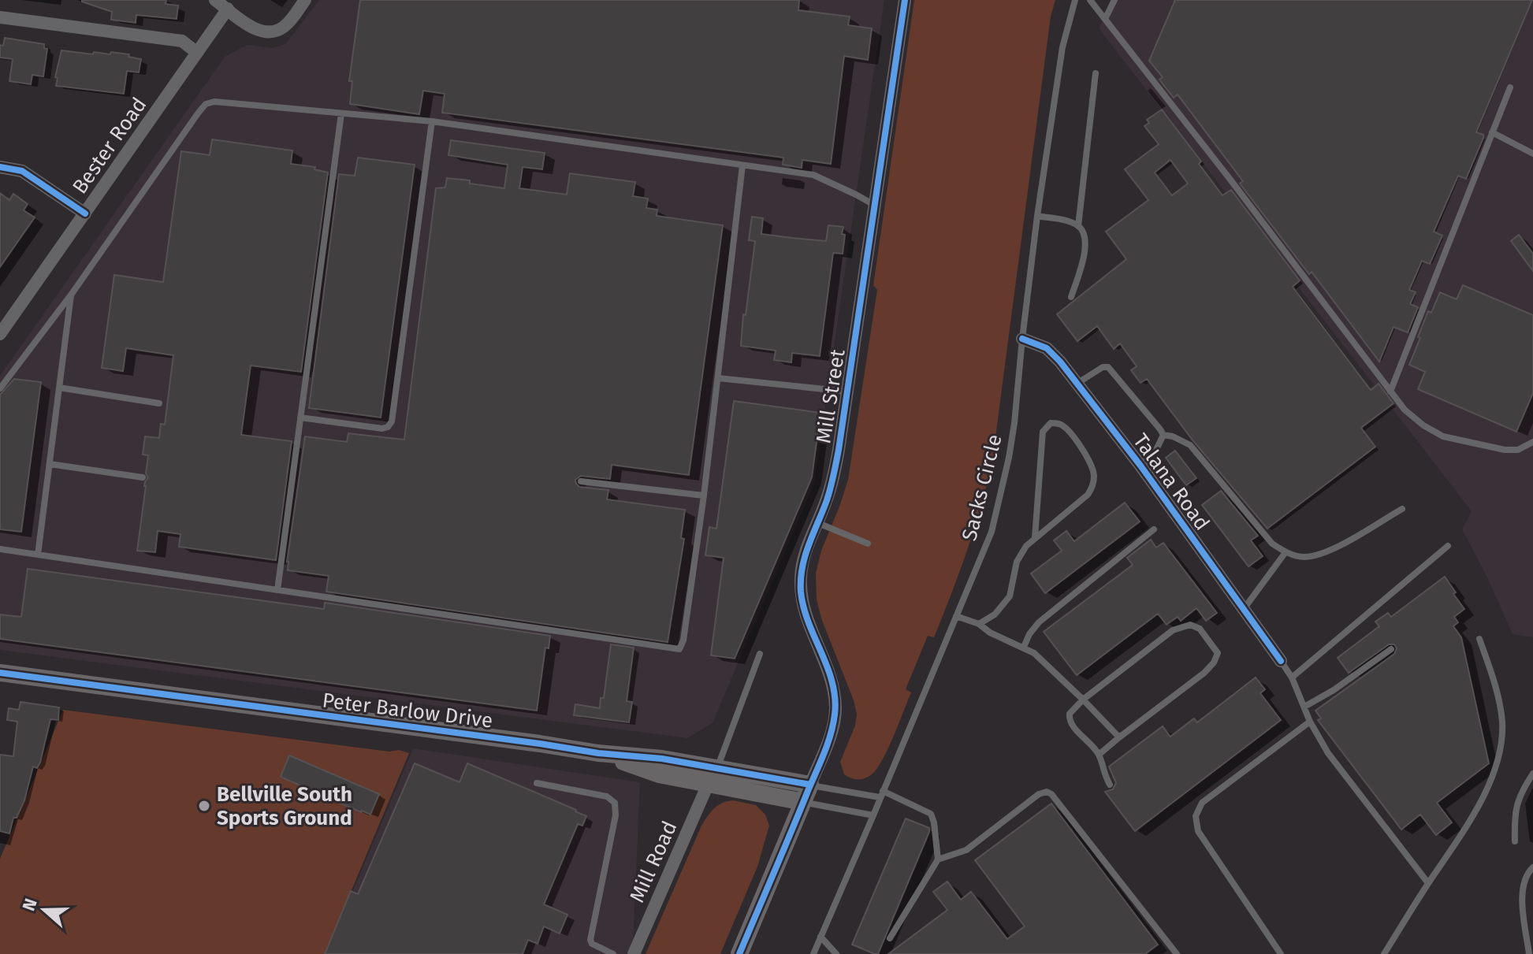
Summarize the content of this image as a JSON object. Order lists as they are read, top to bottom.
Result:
{
  "streets": {
    "street": [
      "Bester Road",
      "Mill Street",
      "Talana Road",
      "Peter Barlow Drive",
      "Mill Road"
    ],
    "lane": ["Sacks Circle"]
  },
  "crossings": [
    ["Mill Street", "Peter Barlow Drive"],
    ["Talana Road", "Sacks Circle"],
    ["Sacks Circle", "Peter Barlow Drive"],
    ["Peter Barlow Drive", "Mill Road"]
  ],
  "places": ["Bellville South Sports Ground"],
  "north": "left"
}
